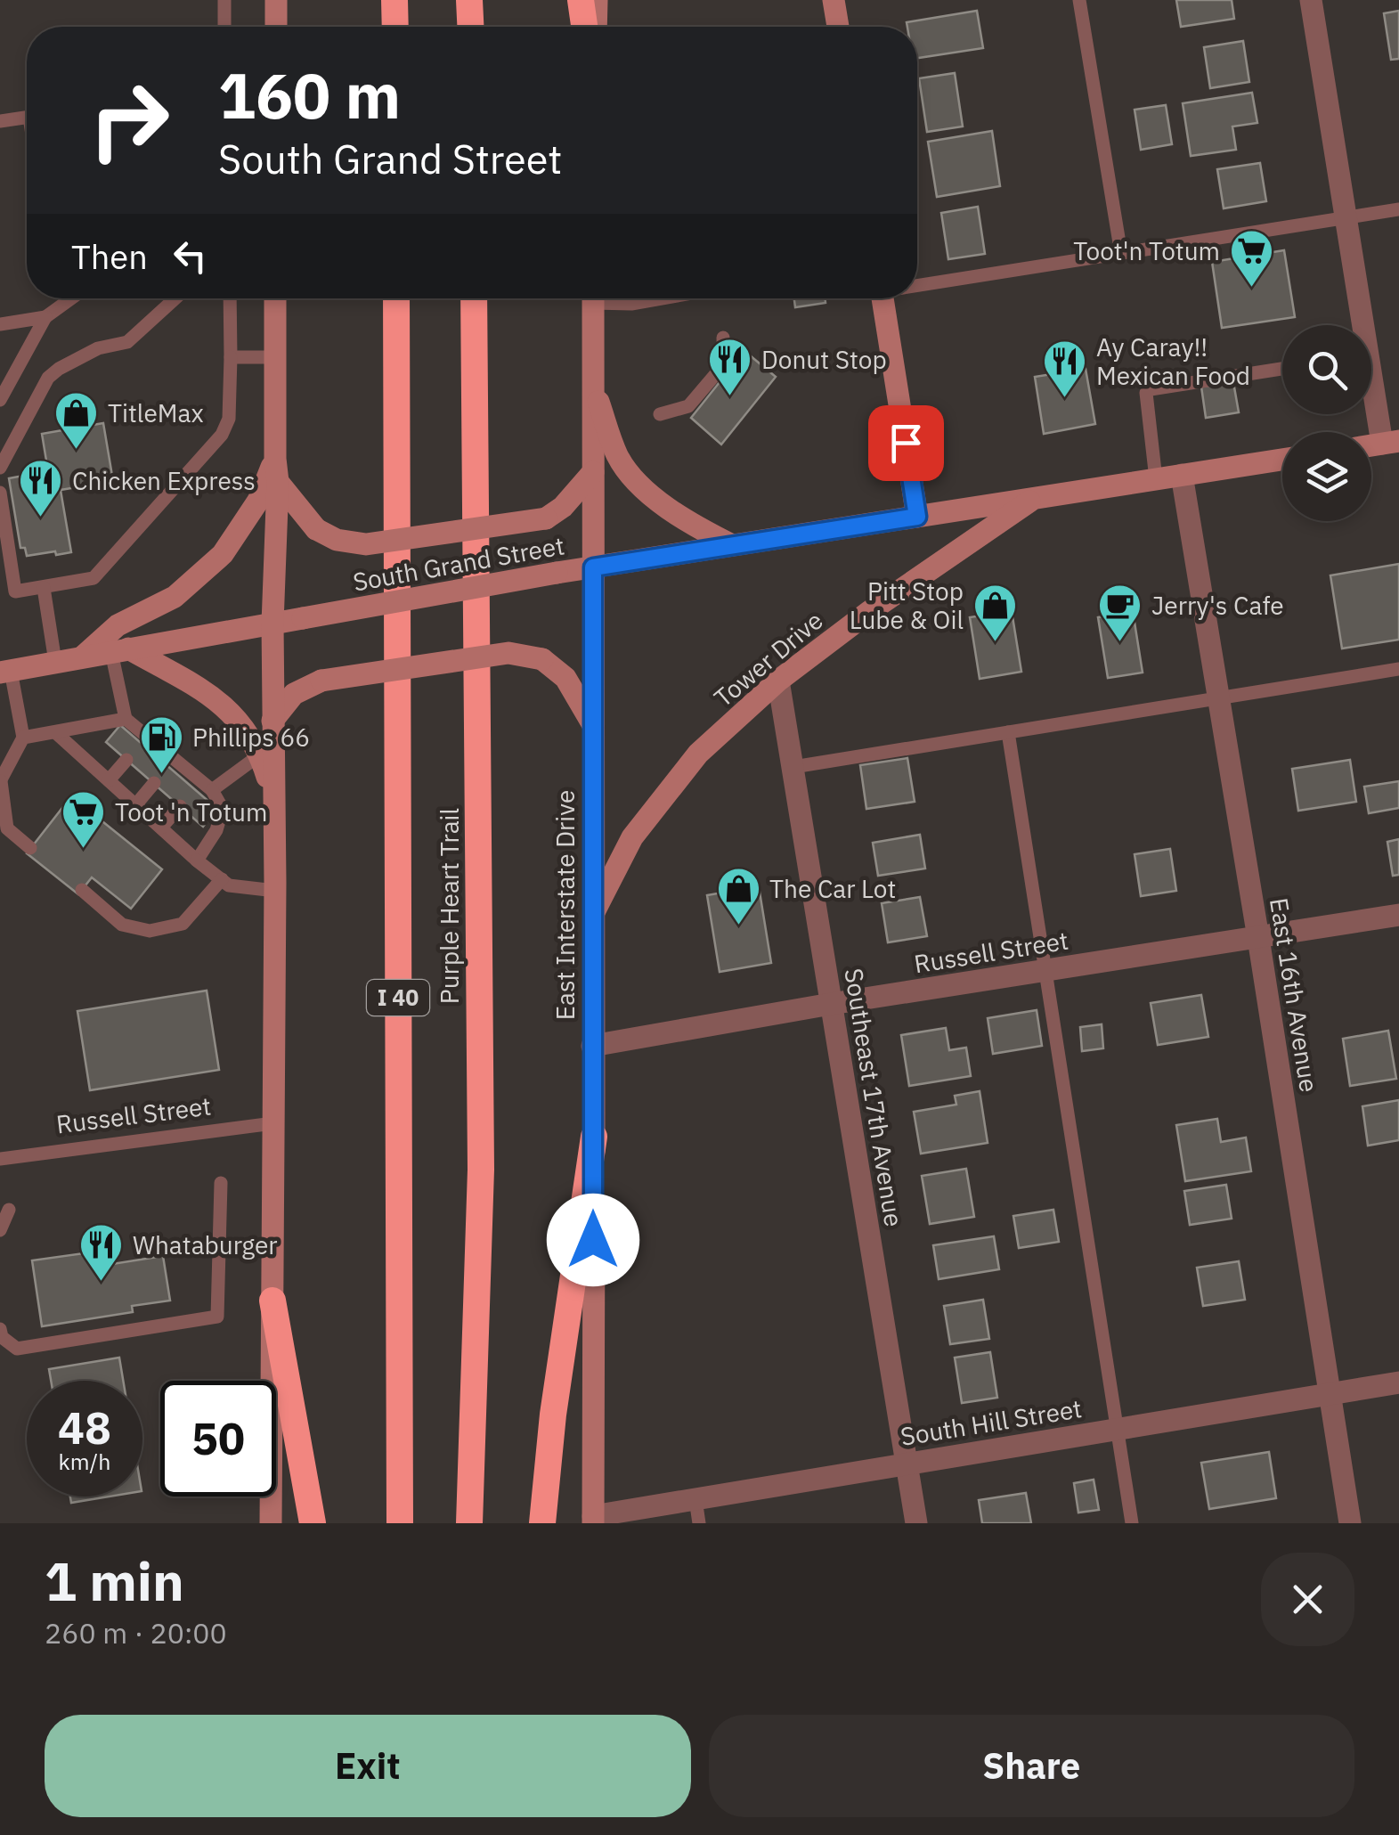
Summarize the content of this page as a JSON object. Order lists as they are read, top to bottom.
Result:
{
  "streets": {
    "highway": ["Purple Heart Trail", "I 40"],
    "main road": ["South Grand Street", "Tower Drive", "East Interstate Drive"],
    "street": [
      "Russell Street",
      "East 16th Avenue",
      "Southeast 17th Avenue",
      "South Hill Street"
    ]
  },
  "crossings": [
    ["South Grand Street", "Tower Drive"],
    ["South Grand Street", "East Interstate Drive"],
    ["South Grand Street", "East 16th Avenue"],
    ["Tower Drive", "East Interstate Drive"],
    ["Tower Drive", "Southeast 17th Avenue"],
    ["East Interstate Drive", "Russell Street"],
    ["East Interstate Drive", "South Hill Street"],
    ["Russell Street", "East 16th Avenue"],
    ["Russell Street", "Southeast 17th Avenue"],
    ["East 16th Avenue", "South Hill Street"],
    ["Southeast 17th Avenue", "South Hill Street"]
  ],
  "places": {
    "supermarket": ["Toot'n Totum", "Toot 'n Totum"],
    "restaurant": [
      "Donut Stop",
      "Ay Caray!! Mexican Food",
      "Chicken Express",
      "Whataburger"
    ],
    "shop": ["TitleMax", "Pitt Stop Lube & Oil", "The Car Lot"],
    "cafe": ["Jerry's Cafe"],
    "fuel station": ["Phillips 66"]
  },
  "page": {
    "turn": ["160 m", "South Grand Street"],
    "then": "Then",
    "speed": "48 km/h",
    "limit": "50",
    "heading": ["1 min", "260 m · 20:00"],
    "buttons": ["Exit", "Share"]
  }
}
